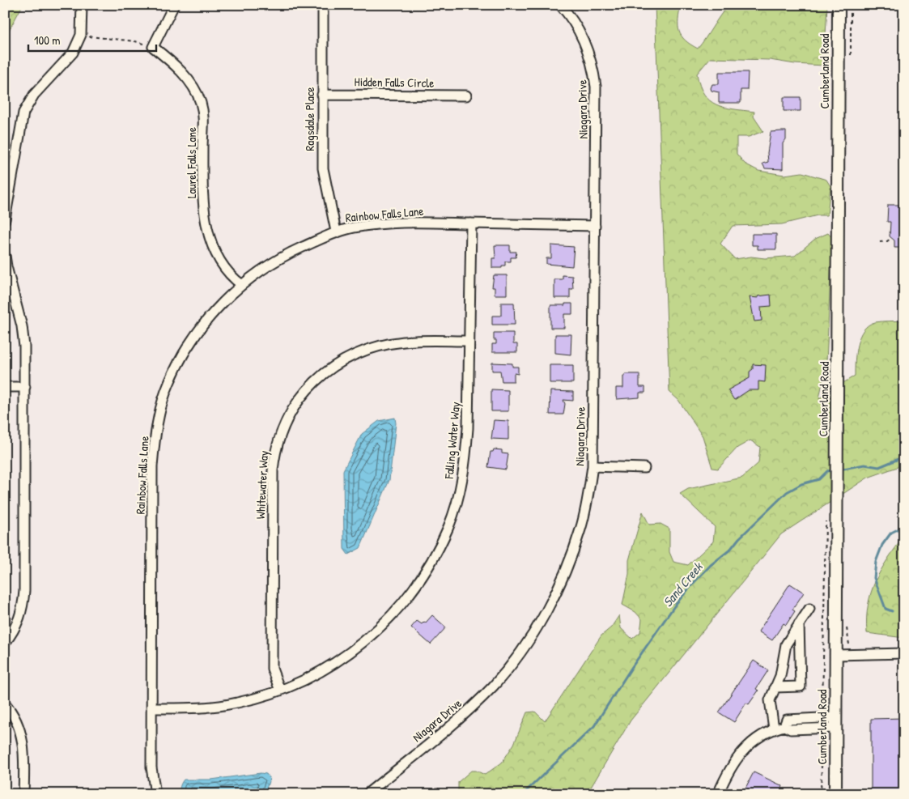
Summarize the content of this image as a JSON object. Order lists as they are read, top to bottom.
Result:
{
  "streets": {
    "main road": ["Cumberland Road"],
    "street": [
      "Hidden Falls Circle",
      "Niagara Drive",
      "Ragsdale Place",
      "Laurel Falls Lane",
      "Rainbow Falls Lane",
      "Falling Water Way",
      "Whitewater Way"
    ]
  },
  "crossings": [
    ["Hidden Falls Circle", "Ragsdale Place"],
    ["Niagara Drive", "Rainbow Falls Lane"],
    ["Ragsdale Place", "Rainbow Falls Lane"],
    ["Laurel Falls Lane", "Rainbow Falls Lane"],
    ["Rainbow Falls Lane", "Falling Water Way"],
    ["Falling Water Way", "Whitewater Way"]
  ],
  "water": ["Sand Creek"],
  "scale_bar": "100 m"
}
